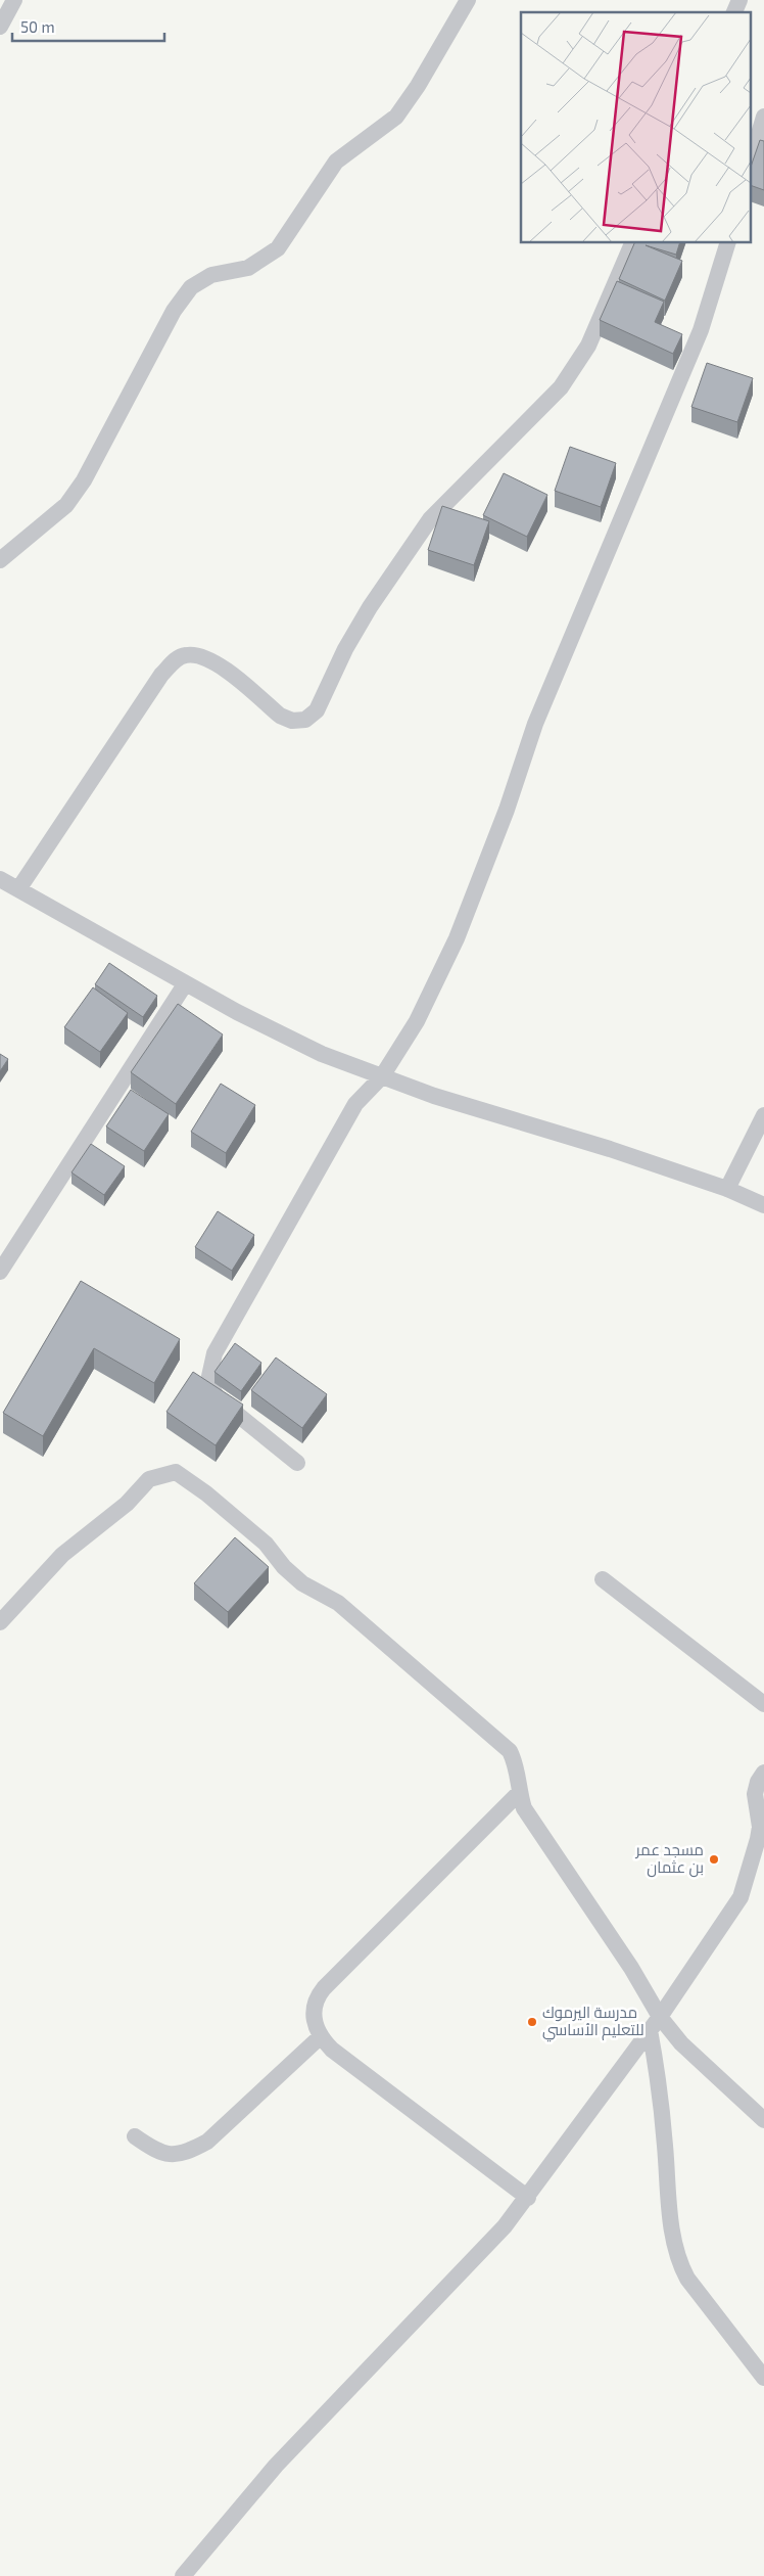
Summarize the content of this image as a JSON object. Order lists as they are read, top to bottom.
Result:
{
  "places": ["مسجد عمر بن عثمان", "مدرسة اليرموك للتعليم الأساسي"],
  "scale_bar": "50 m"
}
